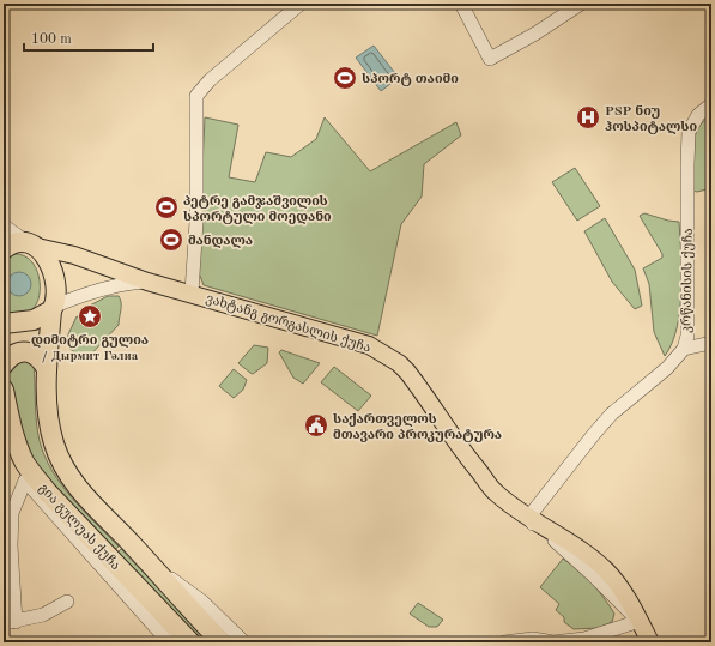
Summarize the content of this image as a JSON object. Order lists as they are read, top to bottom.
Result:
{
  "streets": {
    "highway": ["გია გულუას ქუჩა"],
    "main road": ["ვახტანგ გორგასლის ქუჩა"],
    "street": ["კრწანისის ქუჩა"]
  },
  "crossings": [
    ["კრწანისის ქუჩა", "ვახტანგ გორგასლის ქუჩა"],
    ["ვახტანგ გორგასლის ქუჩა", "გია გულუას ქუჩა"]
  ],
  "places": {
    "sports": ["სპორტ თაიმი", "პეტრე გამჯაშვილის სპორტული მოედანი", "მანდალა"],
    "hospital": ["PSP ნიუ ჰოსპიტალსი"],
    "place": ["დიმიტრი გულია / Дырмит Гәлиа"],
    "public building": ["საქართველოს მთავარი პროკურატურა"]
  },
  "scale_bar": "100 m"
}
